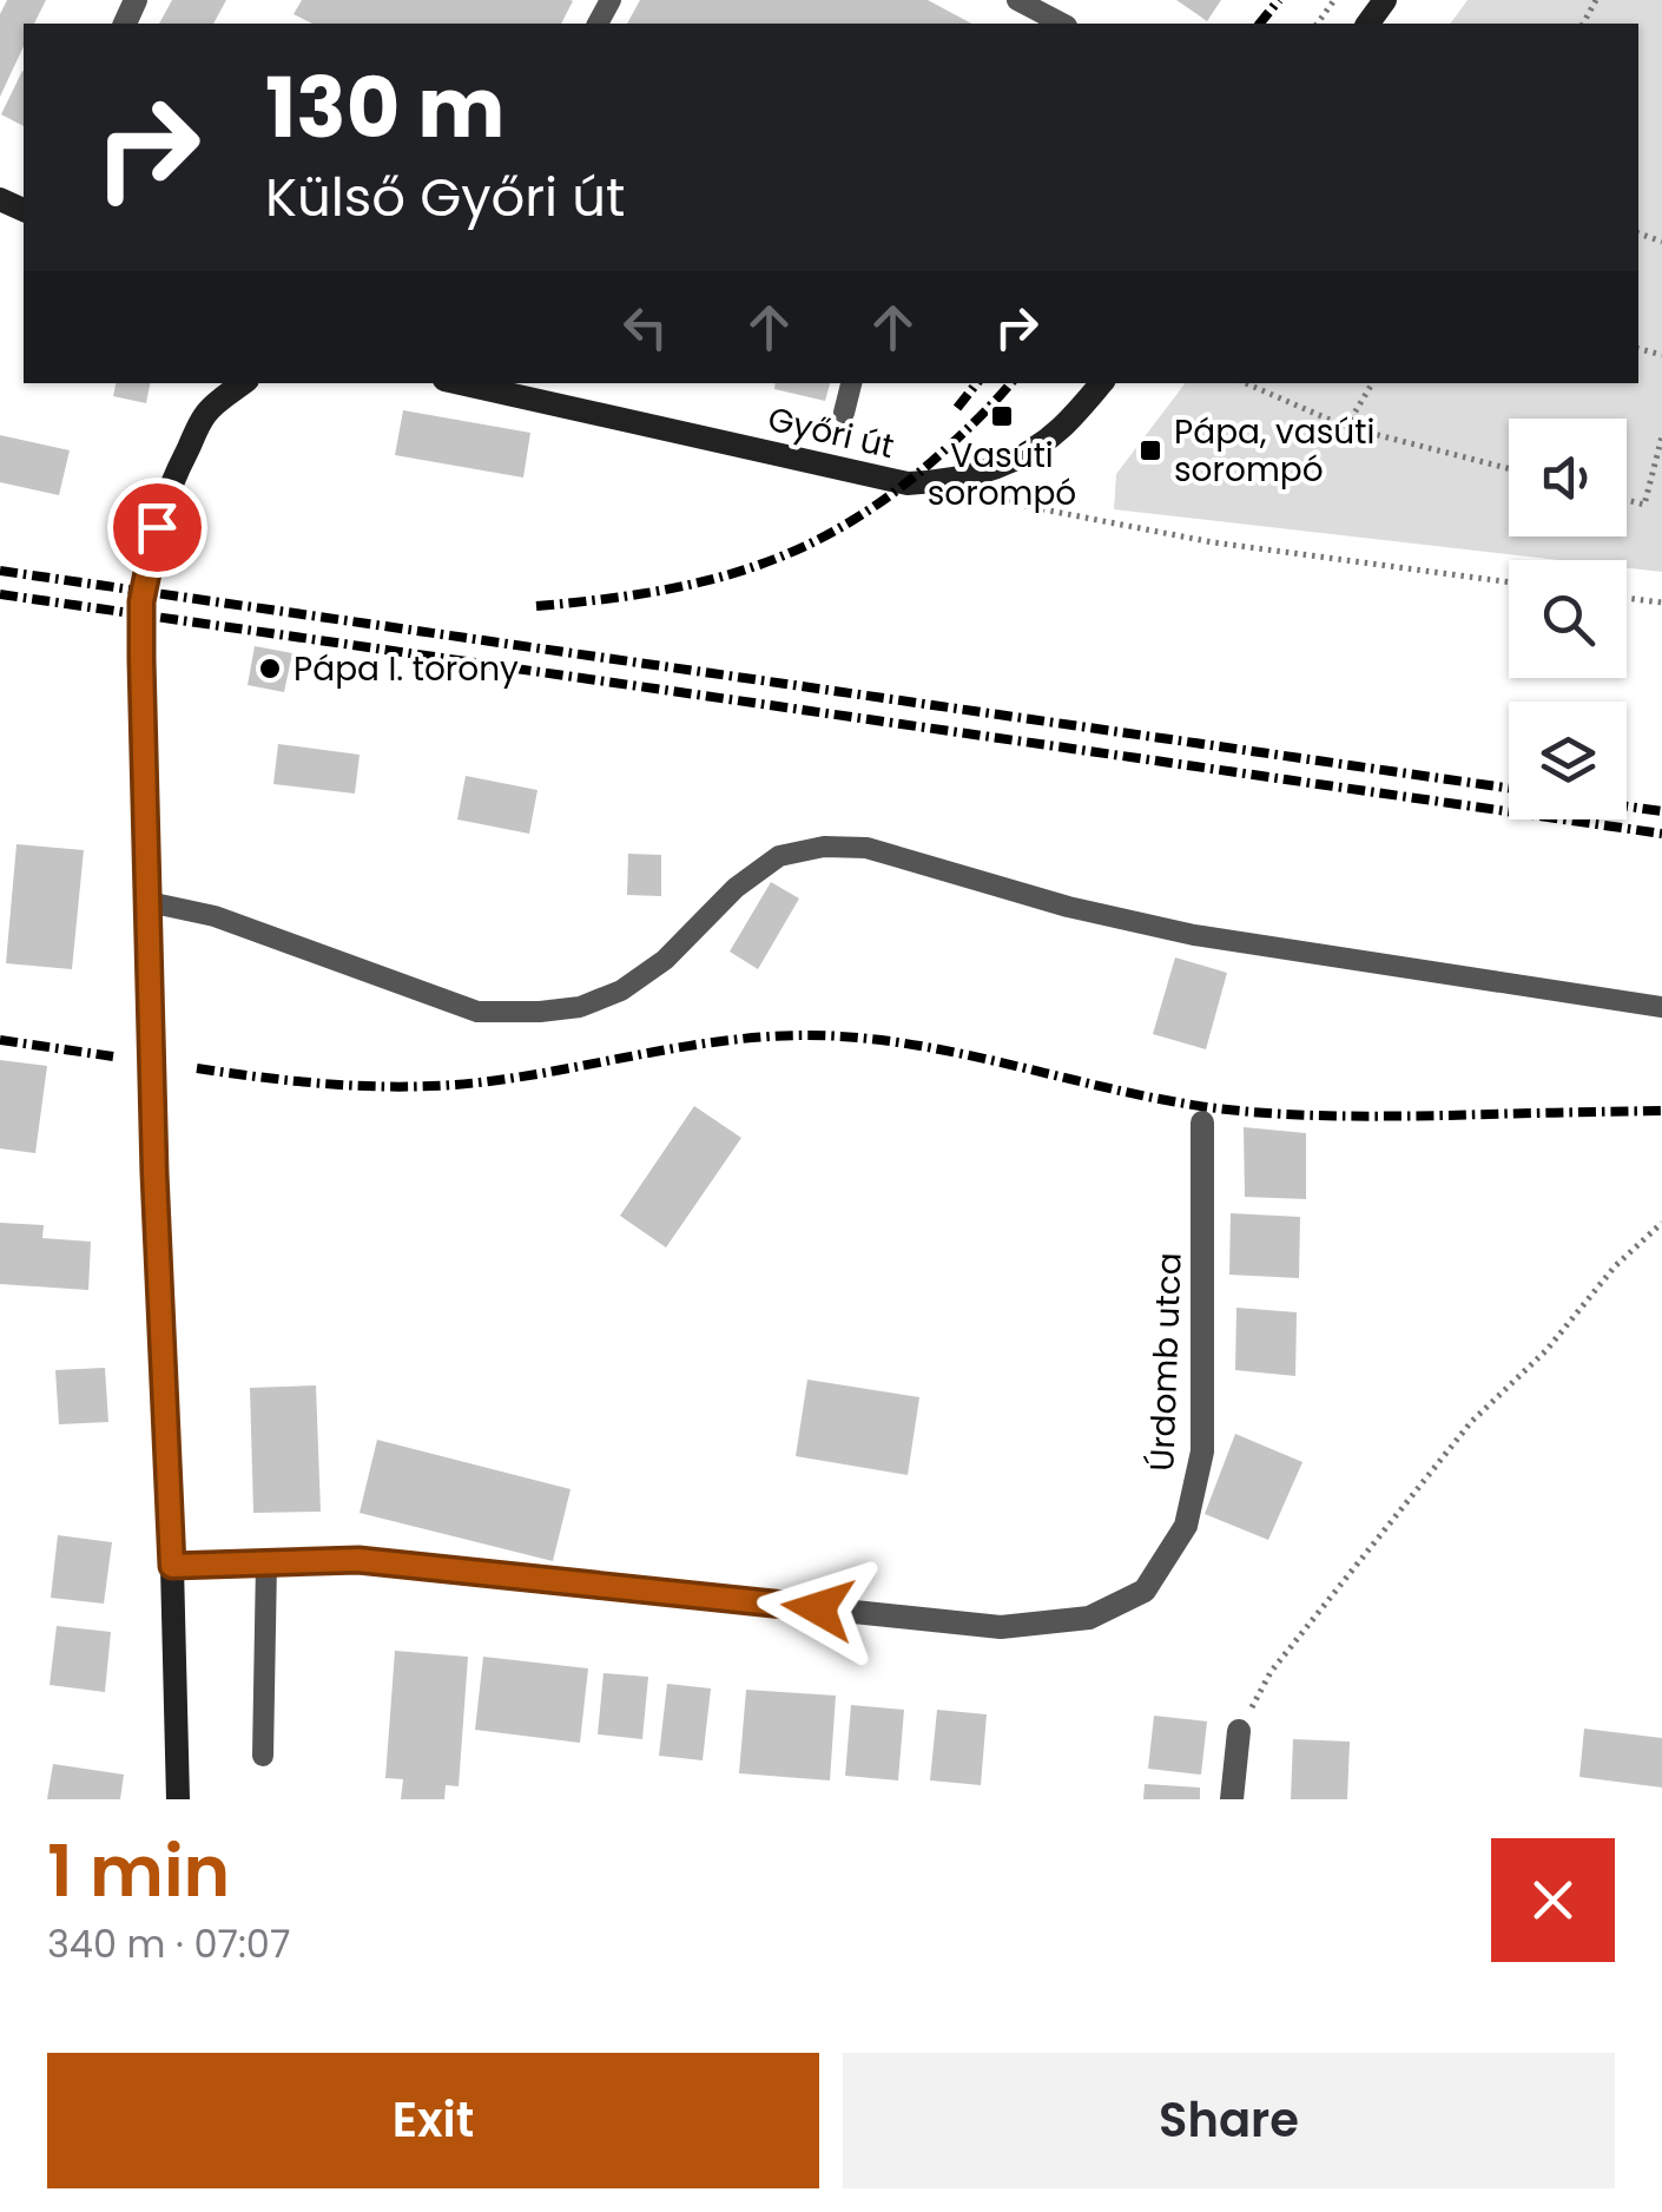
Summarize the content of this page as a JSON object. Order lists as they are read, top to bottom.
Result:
{
  "streets": {
    "main road": ["Győri út"],
    "street": ["Úrdomb utca"]
  },
  "places": {
    "transit": ["Vasúti sorompó", "Pápa, vasúti sorompó"],
    "other": ["Pápa I. torony"]
  },
  "page": {
    "turn": ["130 m", "Külső Győri út"],
    "heading": ["1 min", "340 m · 07:07"],
    "buttons": ["Exit", "Share"]
  }
}
